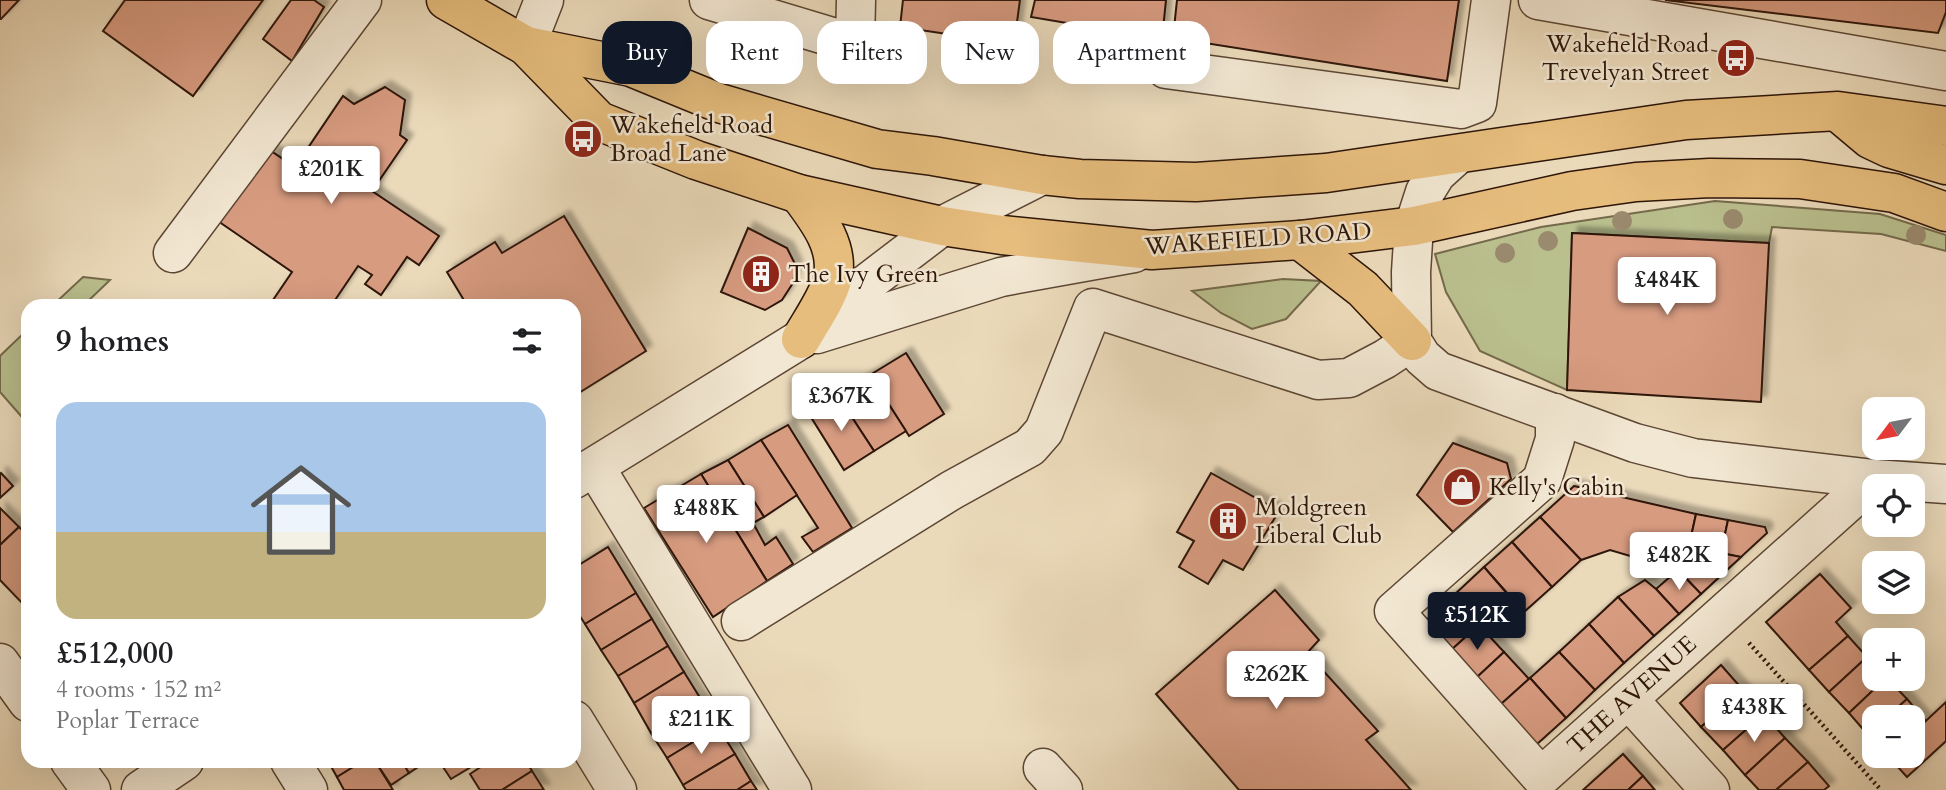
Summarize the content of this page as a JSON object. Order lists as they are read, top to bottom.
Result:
{
  "streets": {
    "highway": ["WAKEFIELD ROAD"],
    "street": ["THE AVENUE"]
  },
  "places": {
    "bus stop": ["Wakefield Road Trevelyan Street", "Wakefield Road Broad Lane"],
    "building": ["The Ivy Green", "Moldgreen Liberal Club"],
    "shop": ["Kelly's Cabin"]
  },
  "north": "bottom left",
  "page": {
    "chip": [
      "Buy",
      "Rent",
      "Filters",
      "New",
      "Apartment"
    ],
    "price": [
      "£201K",
      "£484K",
      "£367K",
      "£488K",
      "£482K",
      "£512K",
      "£262K",
      "£438K",
      "£211K"
    ],
    "heading": "9 homes",
    "list": [
      {
        "name": "£512,000",
        "note": "4 rooms · 152 m² · Poplar Terrace"
      }
    ],
    "map_buttons": ["+", "−"]
  }
}
